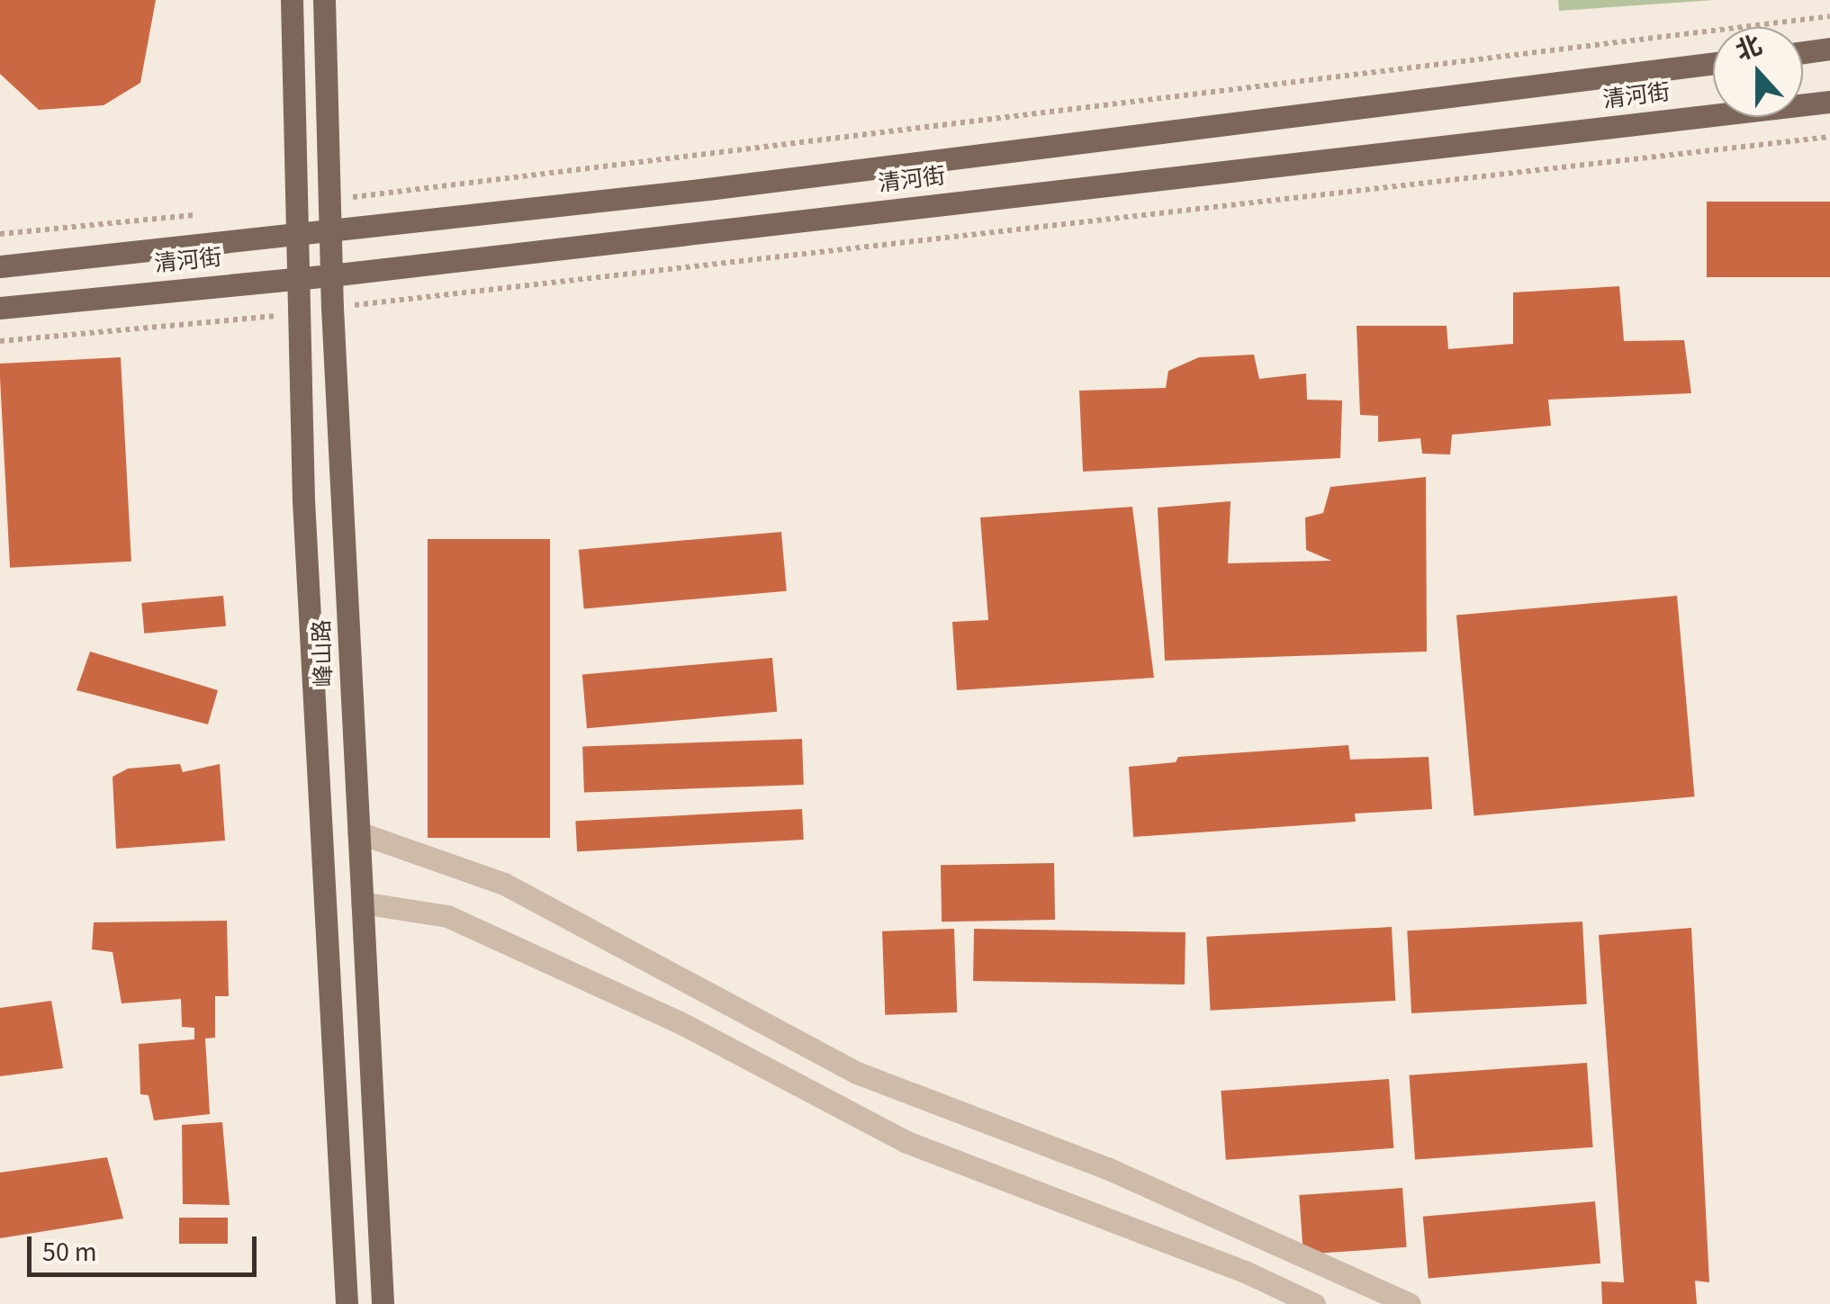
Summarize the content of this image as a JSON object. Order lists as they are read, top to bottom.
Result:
{
  "streets": {
    "main road": ["清河街", "峰山路"]
  },
  "crossings": [
    ["清河街", "峰山路"]
  ],
  "scale_bar": "50 m",
  "north": "top"
}
